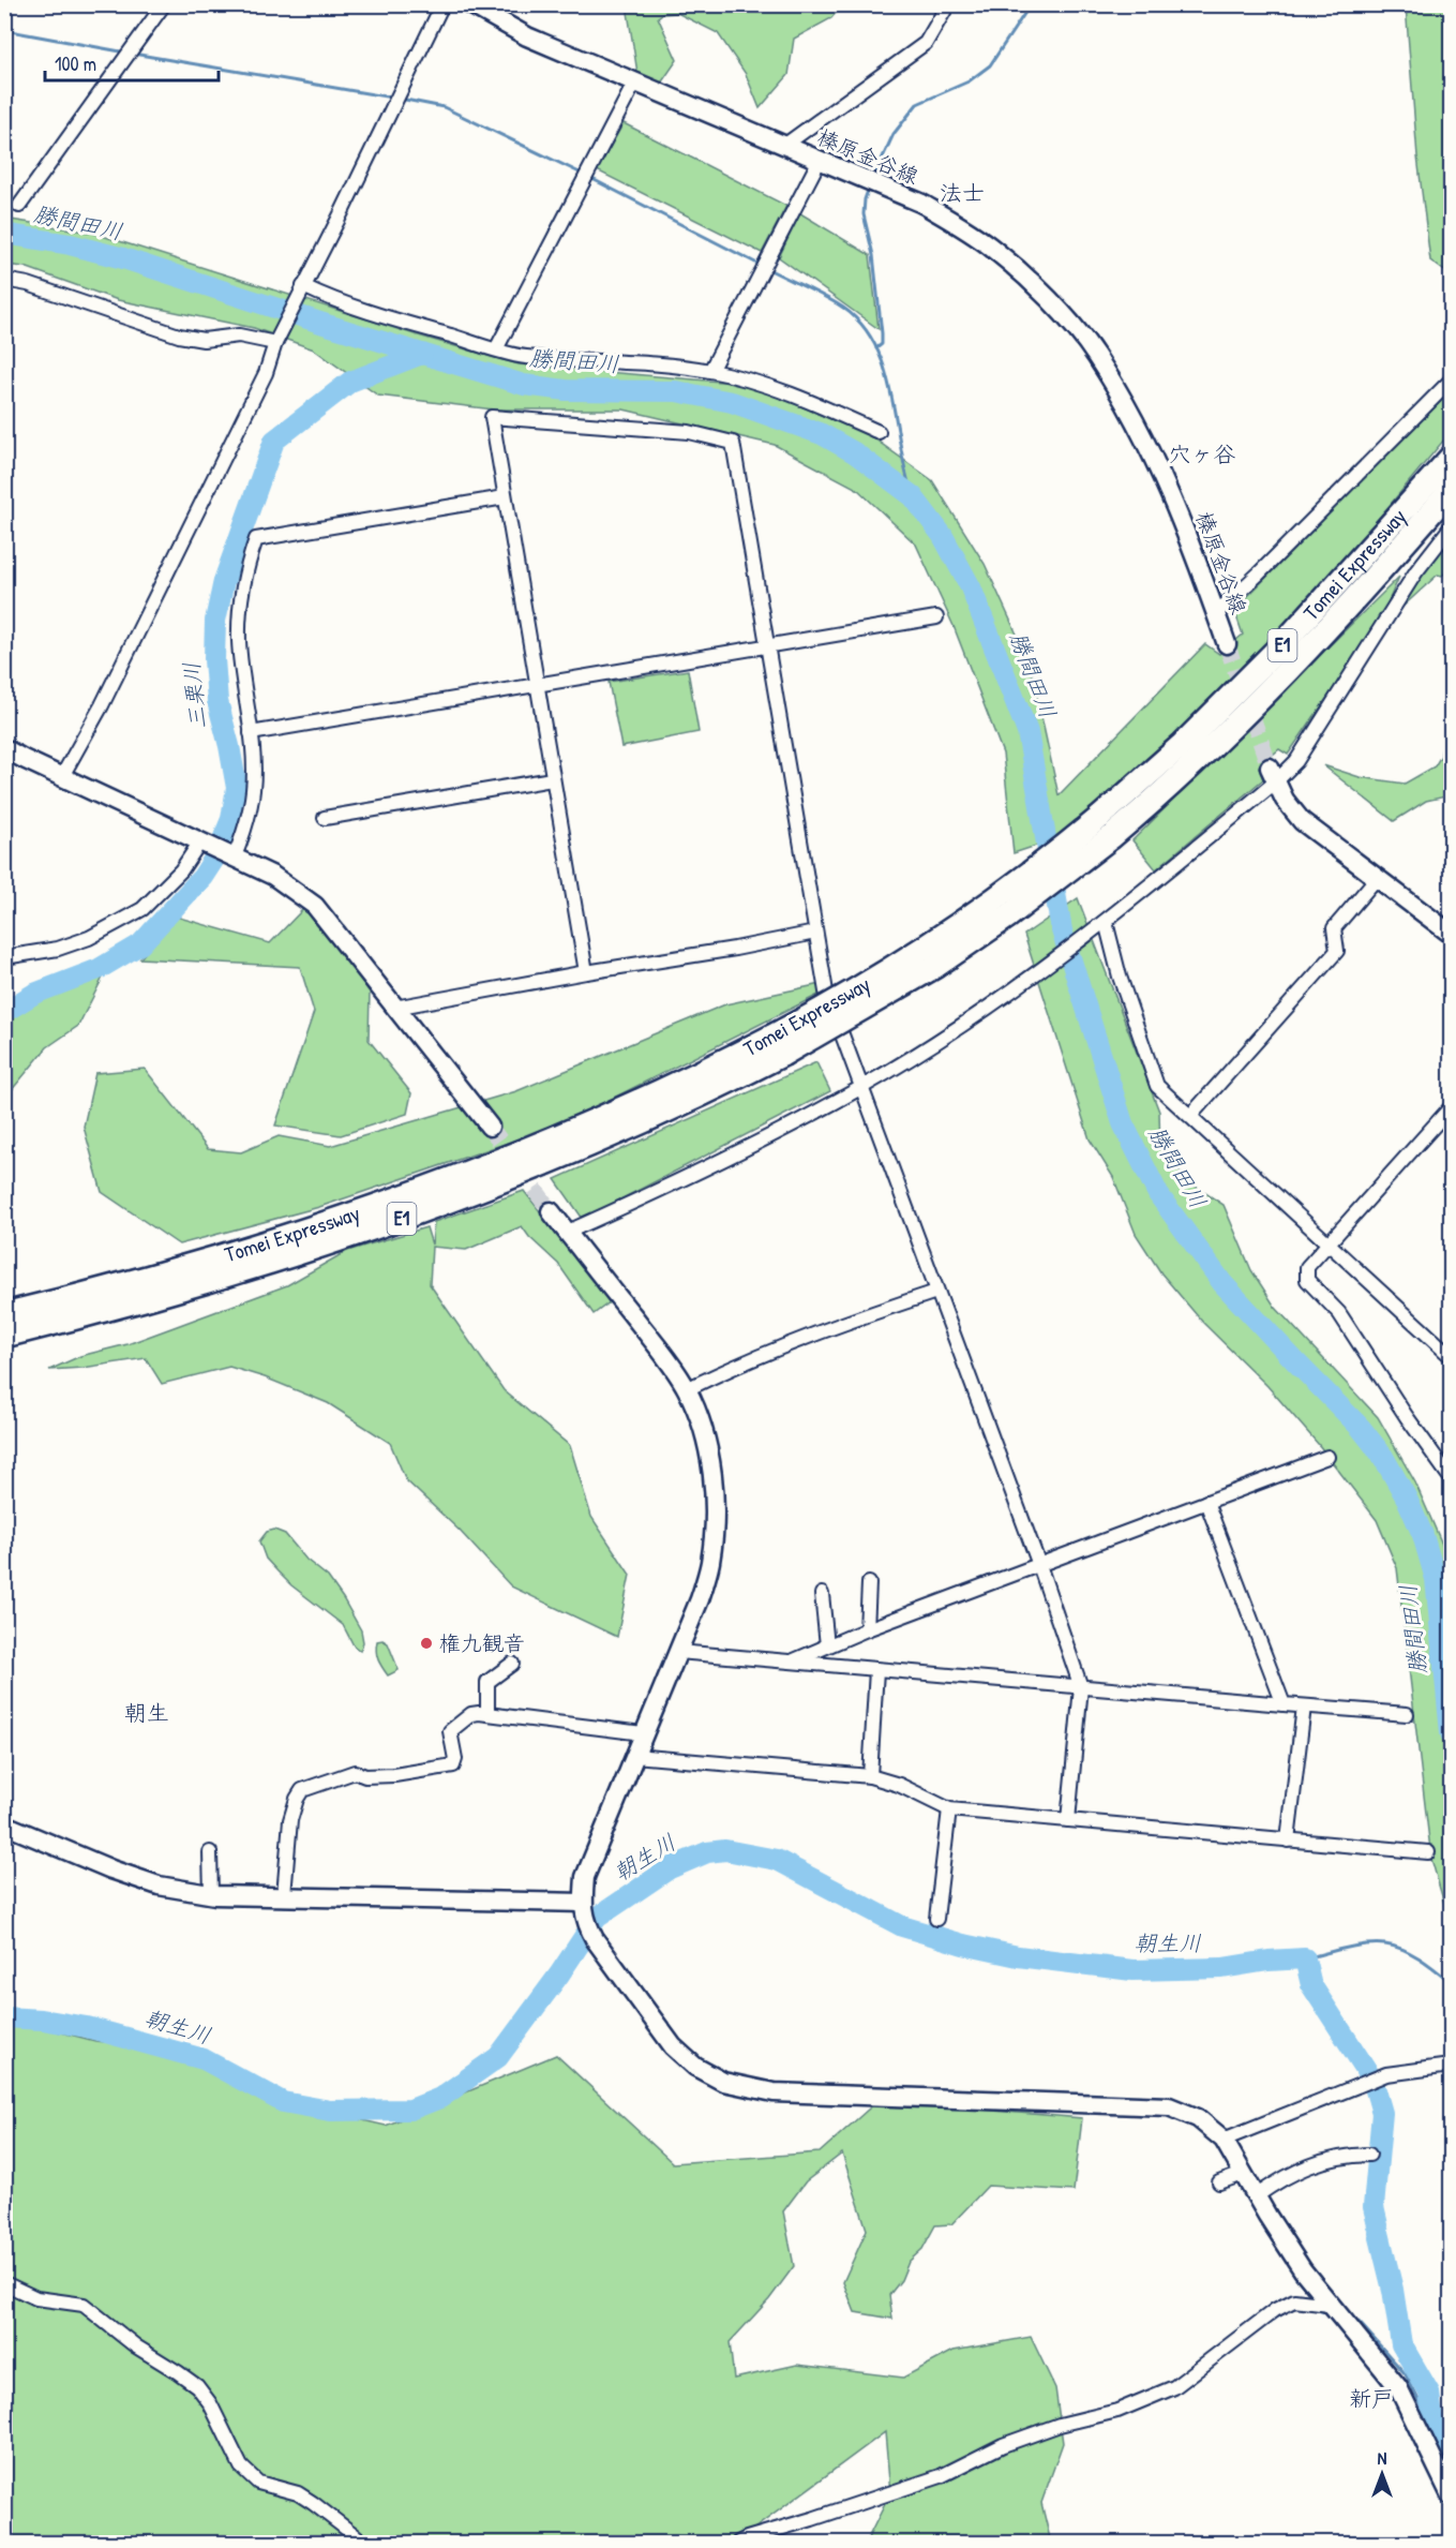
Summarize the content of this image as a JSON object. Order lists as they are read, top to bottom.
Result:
{
  "streets": {
    "highway": ["Tomei Expressway", "E1"],
    "street": ["榛原金谷線"]
  },
  "districts": [
    "法士",
    "穴ヶ谷",
    "朝生",
    "新戸"
  ],
  "water": ["勝間田川", "三栗川", "朝生川"],
  "places": ["権九観音"],
  "scale_bar": "100 m",
  "north": "top"
}
